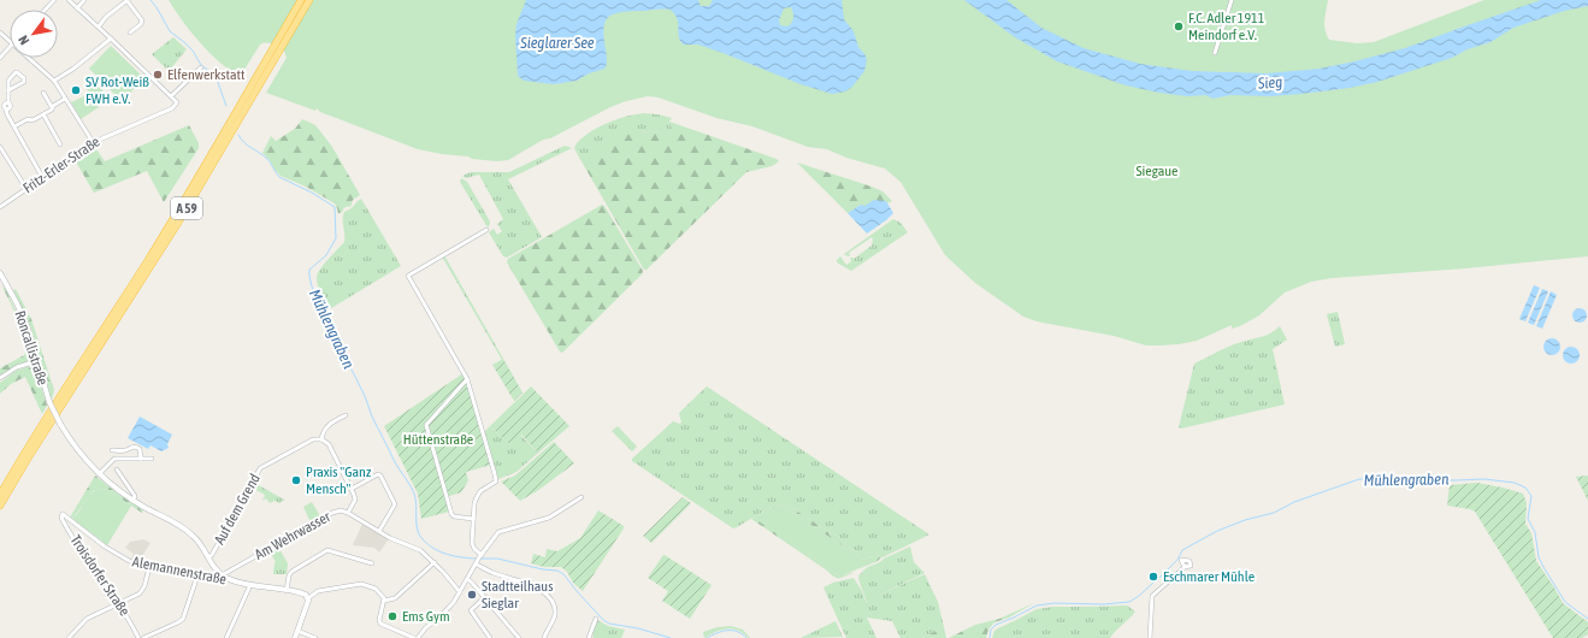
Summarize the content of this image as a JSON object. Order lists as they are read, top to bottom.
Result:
{
  "streets": {
    "highway": ["A 59"],
    "street": [
      "Fritz-Erler-Straße",
      "Roncallistraße",
      "Auf dem Grend",
      "Am Wehrwasser",
      "Alemannenstraße",
      "Troisdorfer Straße"
    ]
  },
  "crossings": [
    ["Roncallistraße", "Auf dem Grend"],
    ["Roncallistraße", "Am Wehrwasser"],
    ["Roncallistraße", "Alemannenstraße"],
    ["Am Wehrwasser", "Alemannenstraße"],
    ["Alemannenstraße", "Troisdorfer Straße"]
  ],
  "water": ["Sieglarer See", "Sieg", "Mühlengraben"],
  "parks": ["Siegaue", "Hüttenstraße"],
  "places": [
    "F.C. Adler 1911 Meindorf e.V.",
    "Elfenwerkstatt",
    "SV Rot-Weiß FWH e.V.",
    "Praxis \"Ganz Mensch\"",
    "Eschmarer Mühle",
    "Stadtteilhaus Sieglar",
    "Ems Gym"
  ],
  "north": "bottom left"
}
